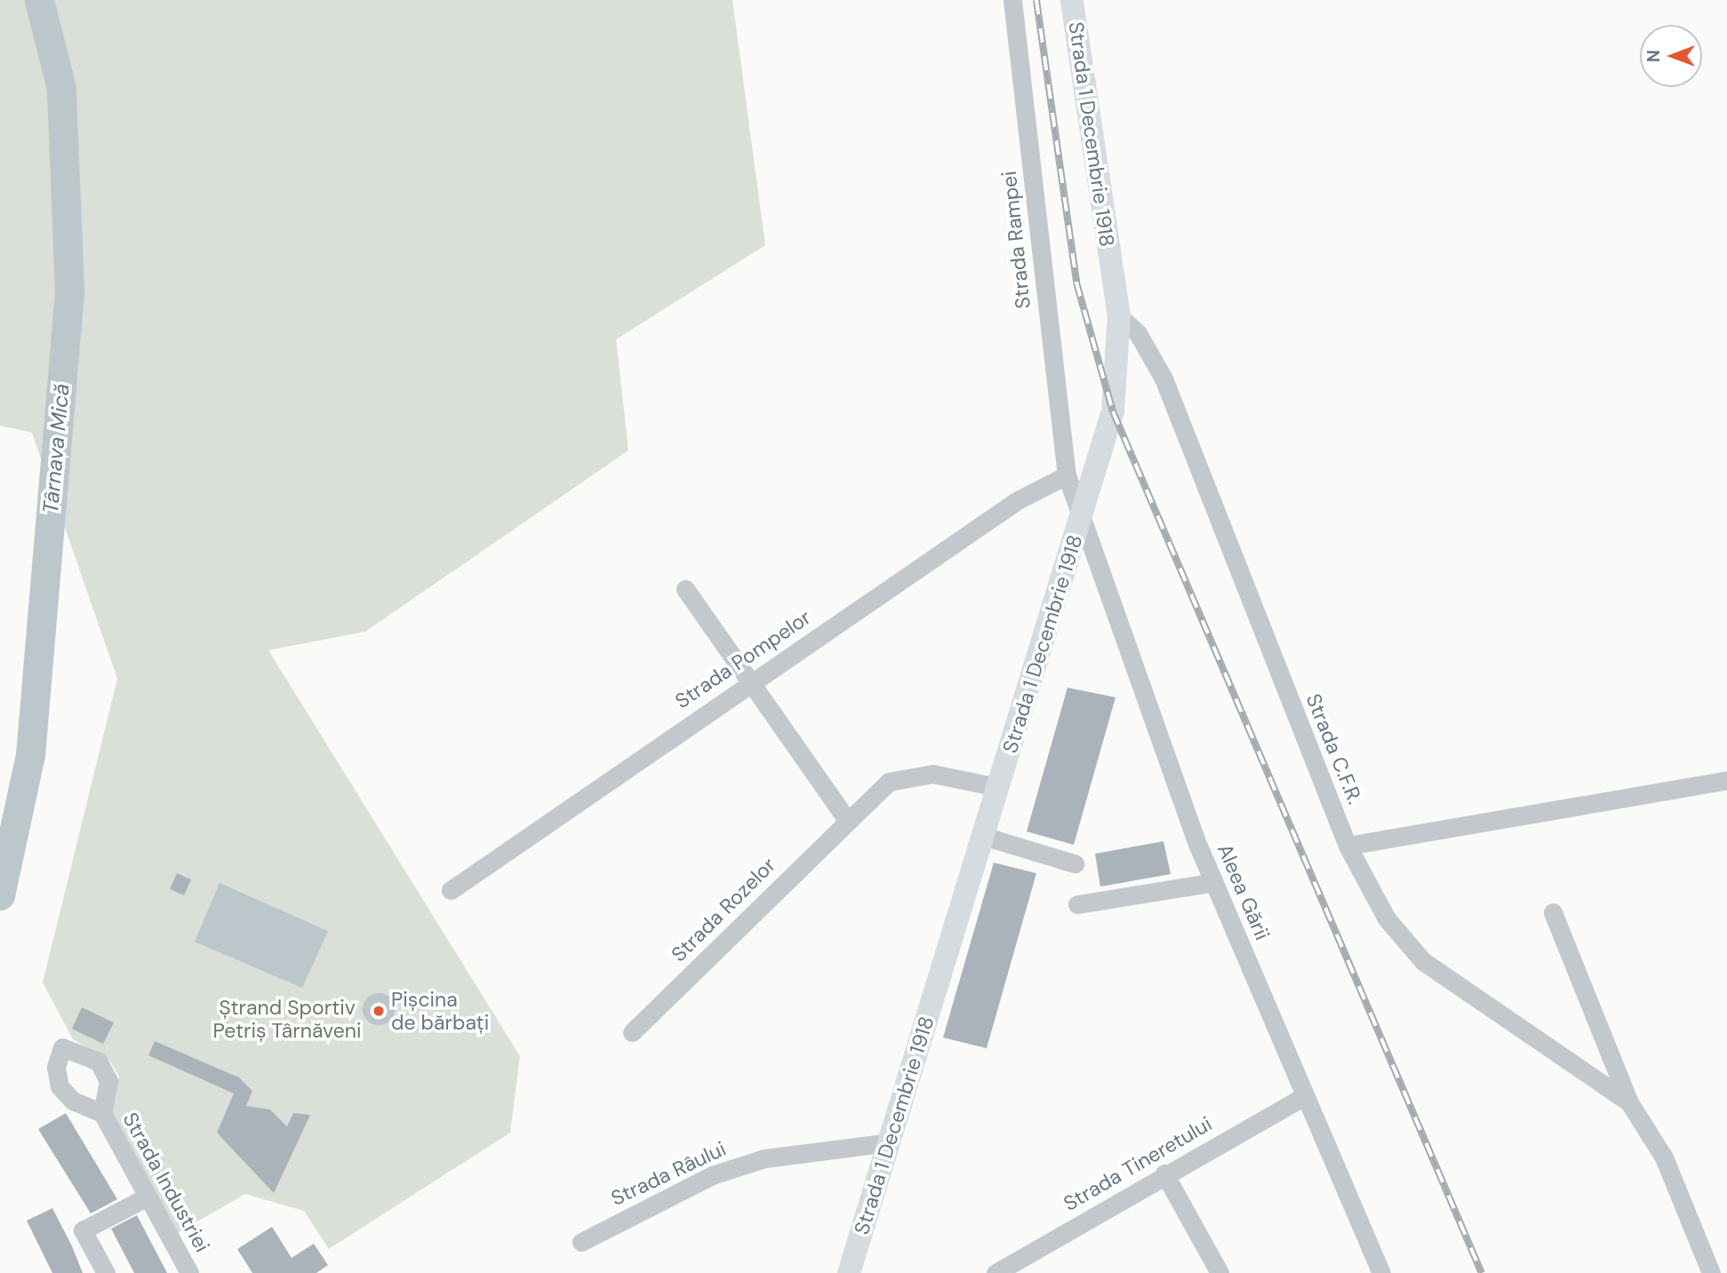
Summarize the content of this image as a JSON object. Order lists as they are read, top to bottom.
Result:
{
  "streets": {
    "main road": ["Strada 1 Decembrie 1918"],
    "street": [
      "Strada Rampei",
      "Strada Pompelor",
      "Strada C.F.R.",
      "Aleea Gării",
      "Strada Rozelor",
      "Strada Tineretului",
      "Strada Râului",
      "Strada Industriei"
    ]
  },
  "crossings": [
    ["Strada 1 Decembrie 1918", "Strada Rampei"],
    ["Strada 1 Decembrie 1918", "Strada C.F.R."],
    ["Strada 1 Decembrie 1918", "Aleea Gării"],
    ["Strada 1 Decembrie 1918", "Strada Rozelor"],
    ["Strada 1 Decembrie 1918", "Strada Râului"],
    ["Strada Rampei", "Strada Pompelor"],
    ["Strada Rampei", "Aleea Gării"],
    ["Aleea Gării", "Strada Tineretului"]
  ],
  "water": ["Târnava Mică"],
  "parks": ["Ștrand Sportiv Petriș Târnăveni"],
  "places": ["Pișcina de bărbați"],
  "north": "left"
}
